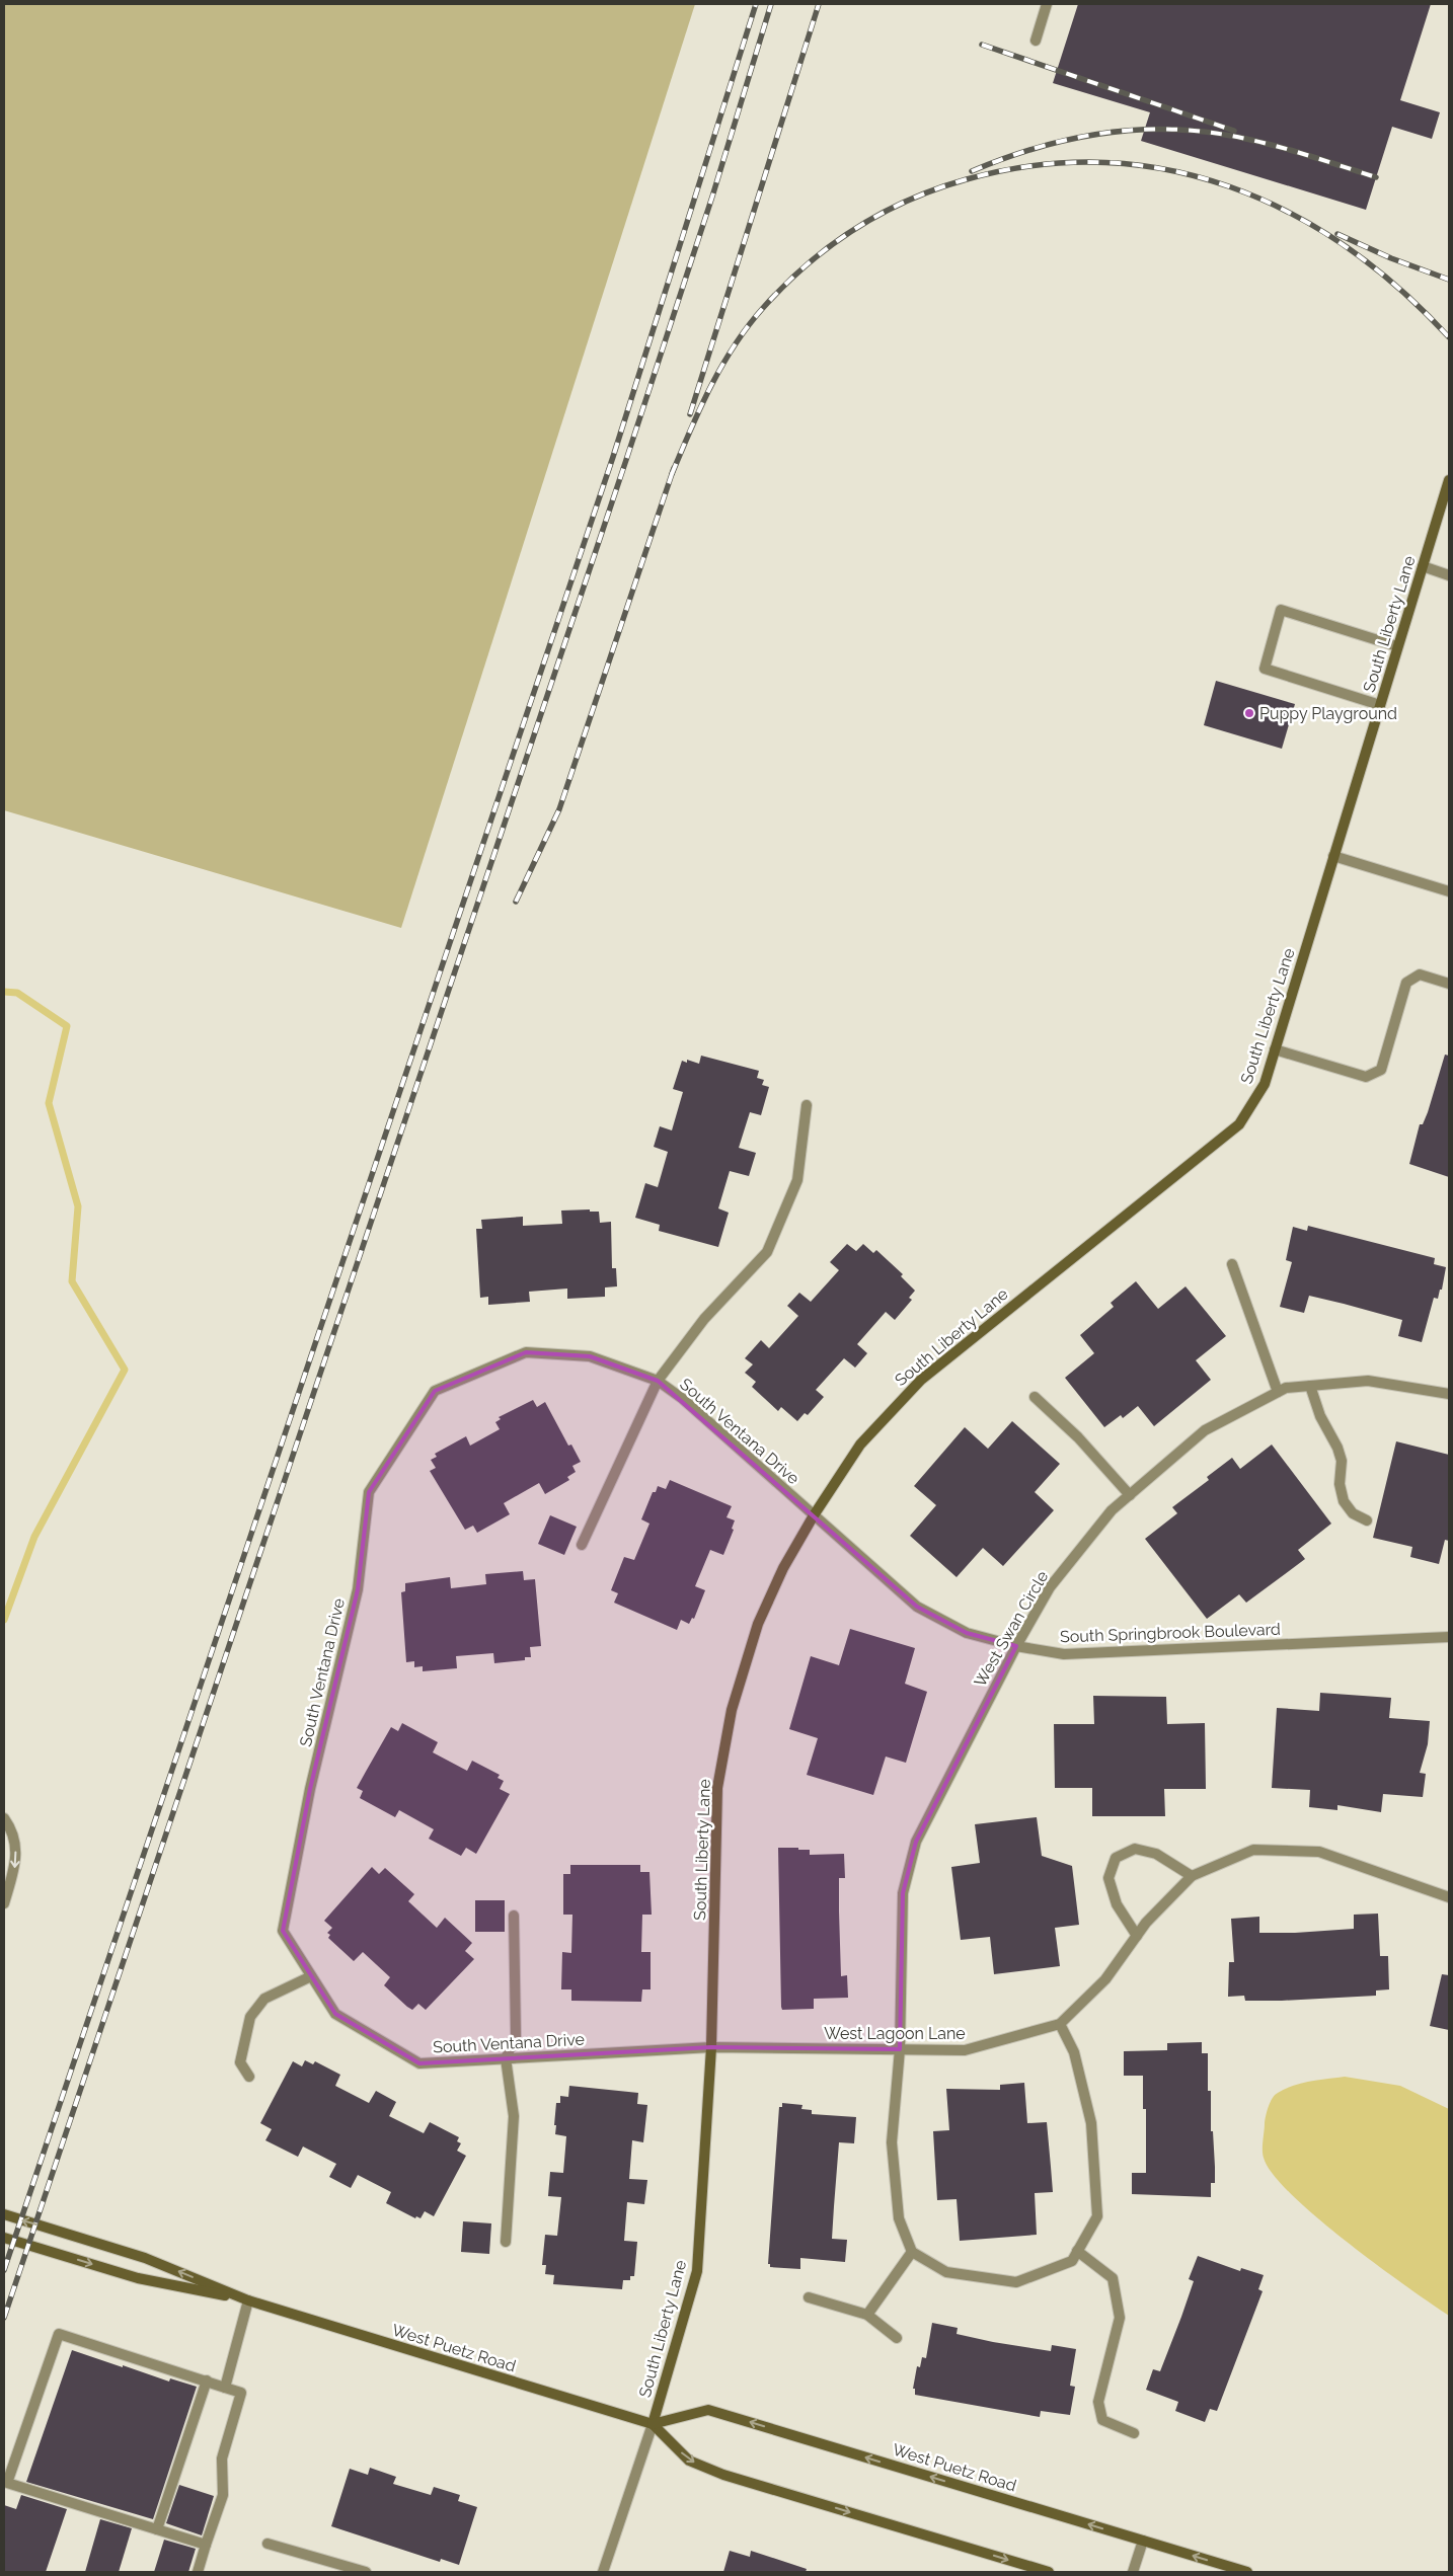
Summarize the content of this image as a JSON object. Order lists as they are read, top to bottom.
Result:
{
  "streets": {
    "street": [
      "South Liberty Lane",
      "South Ventana Drive",
      "West Swan Circle",
      "South Springbrook Boulevard",
      "West Lagoon Lane",
      "West Puetz Road"
    ]
  },
  "crossings": [
    ["South Liberty Lane", "South Ventana Drive"],
    ["South Liberty Lane", "South Springbrook Boulevard"],
    ["South Liberty Lane", "West Lagoon Lane"],
    ["South Liberty Lane", "West Puetz Road"],
    ["South Ventana Drive", "South Springbrook Boulevard"],
    ["South Ventana Drive", "West Lagoon Lane"],
    ["West Swan Circle", "South Springbrook Boulevard"],
    ["West Swan Circle", "West Lagoon Lane"]
  ],
  "places": ["Puppy Playground"]
}
